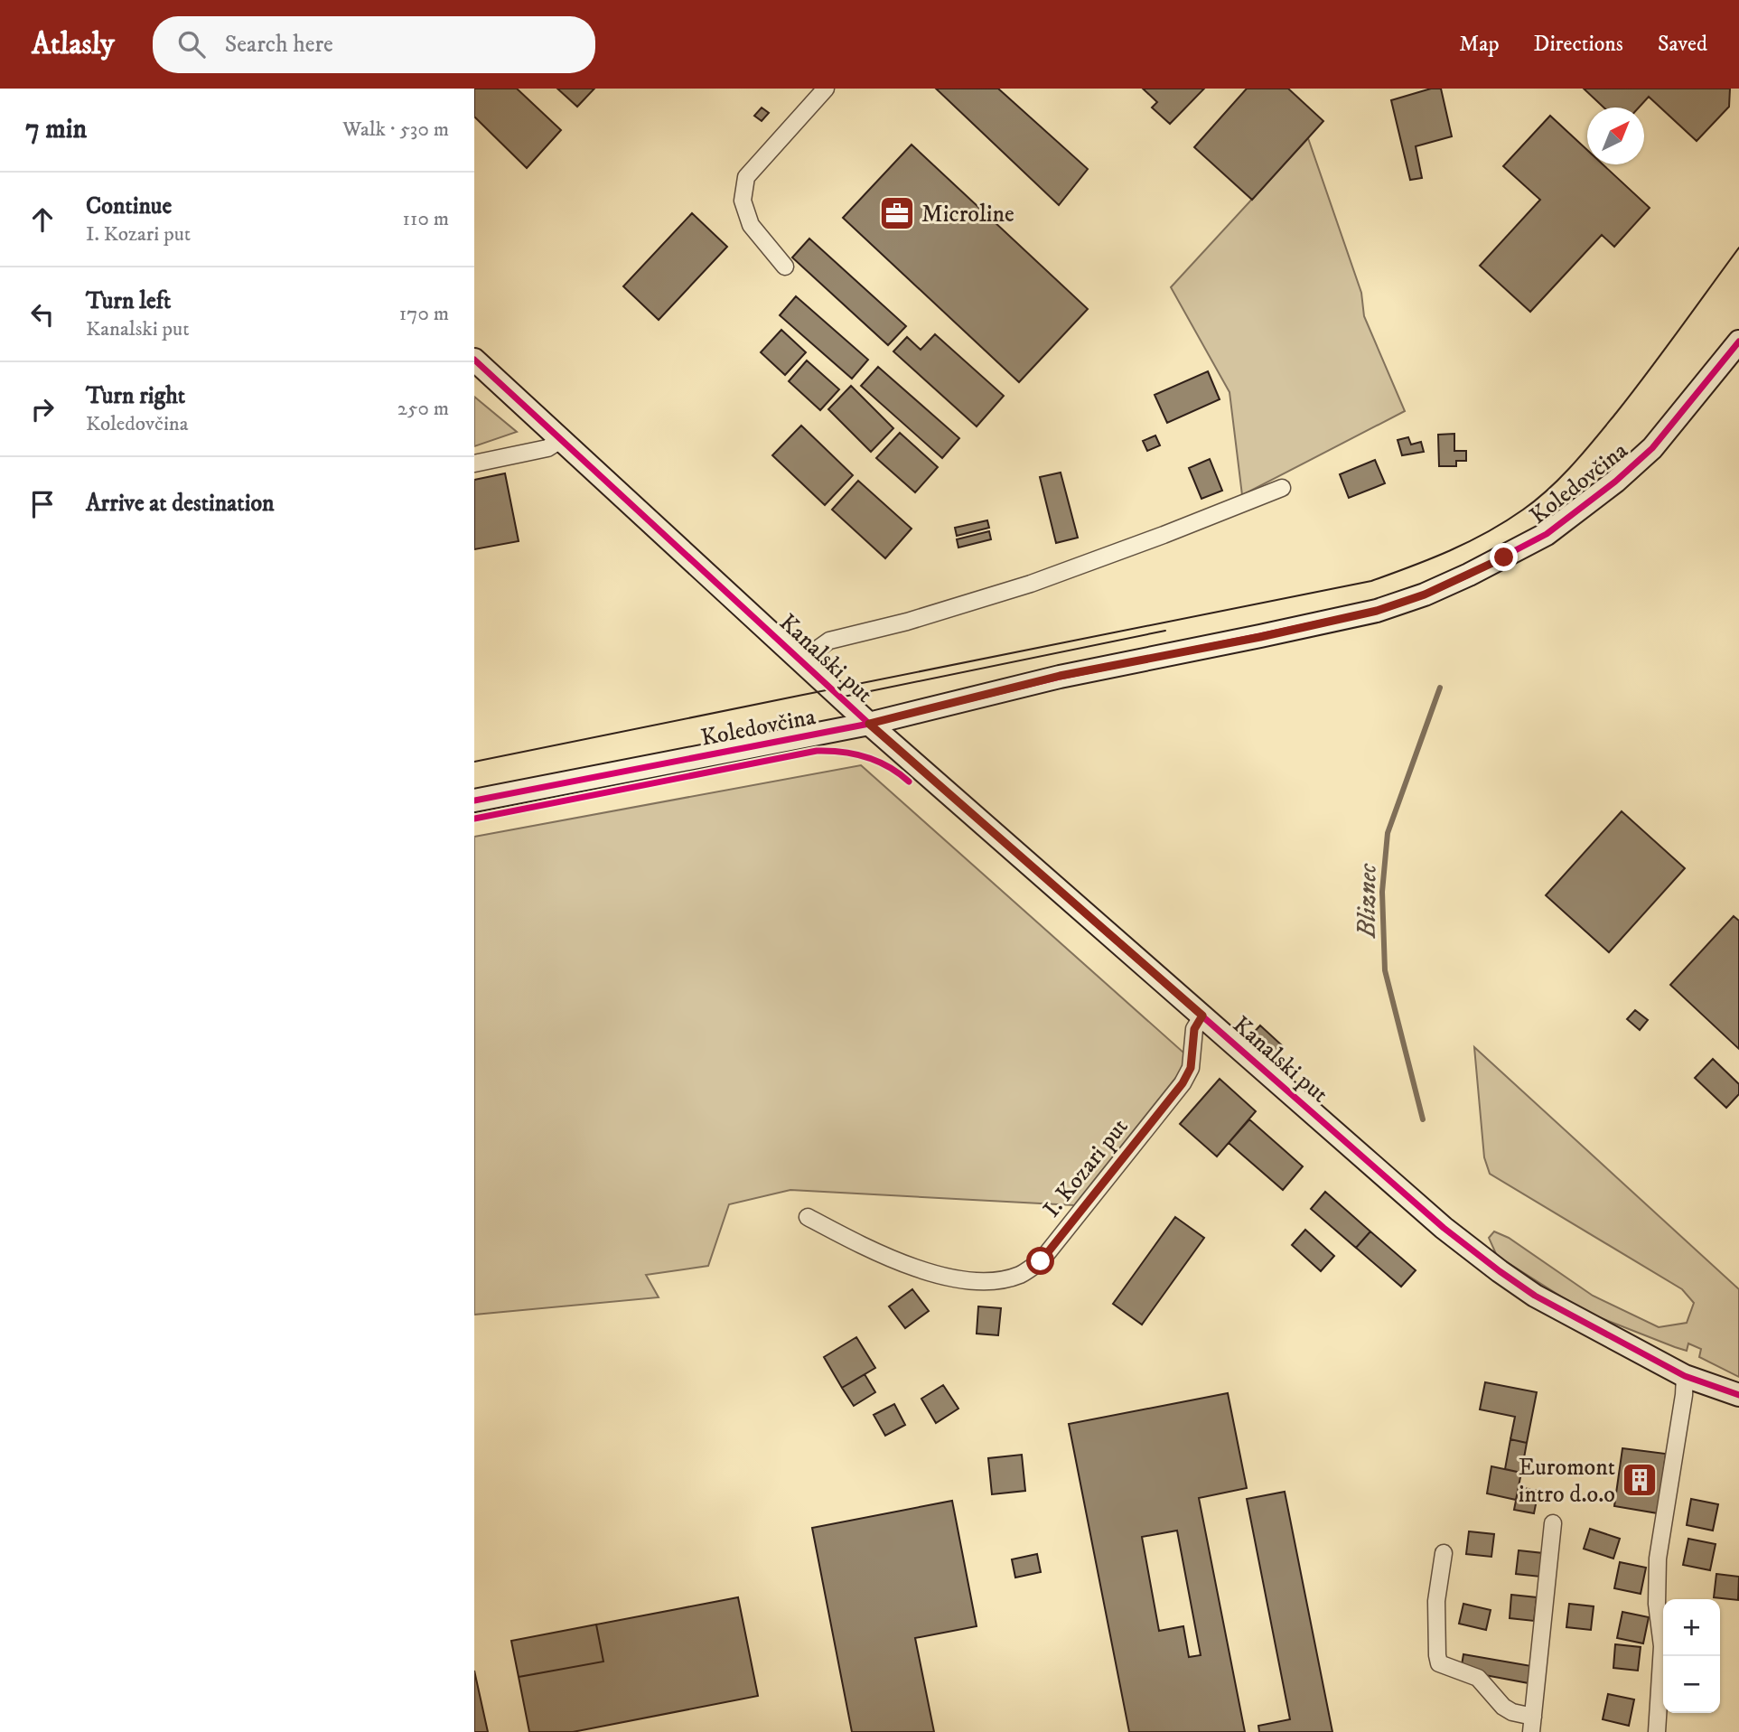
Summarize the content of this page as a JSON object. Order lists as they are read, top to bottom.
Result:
{
  "streets": {
    "street": ["Koledovčina", "Kanalski put", "I. Kozari put"]
  },
  "crossings": [
    ["Koledovčina", "Kanalski put"],
    ["Kanalski put", "I. Kozari put"]
  ],
  "water": ["Bliznec"],
  "places": {
    "office": ["Microline"],
    "building": ["Euromont intro d.o.o"]
  },
  "north": "top right",
  "page": {
    "header": "Atlasly",
    "search": "Search here",
    "nav": ["Map", "Directions", "Saved"],
    "heading": ["7 min", "Walk · 530 m"],
    "list": [
      ["Continue", "I. Kozari put", "110 m"],
      ["Turn left", "Kanalski put", "170 m"],
      ["Turn right", "Koledovčina", "250 m"],
      "Arrive at destination"
    ],
    "map_buttons": ["+", "−"]
  }
}
